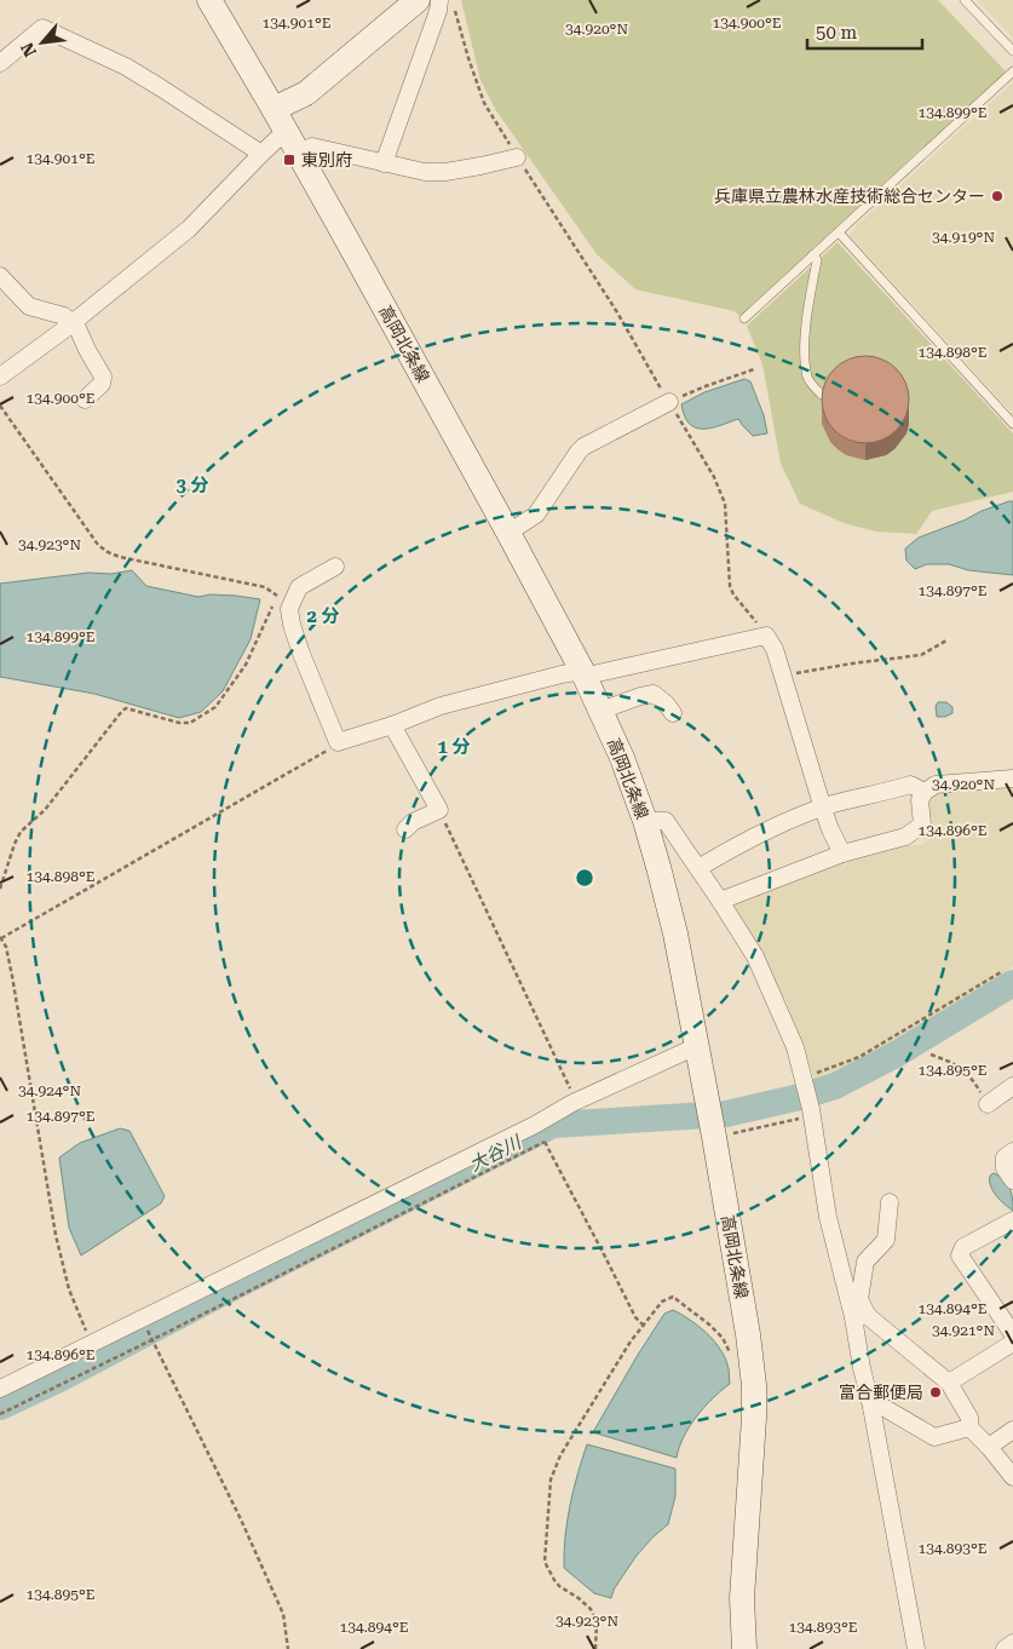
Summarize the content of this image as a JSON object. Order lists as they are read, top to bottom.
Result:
{
  "streets": {
    "main road": ["高岡北条線"]
  },
  "water": ["大谷川"],
  "places": {
    "transit": ["東別府"],
    "other": ["兵庫県立農林水産技術総合センター", "富合郵便局"]
  },
  "scale_bar": "50 m",
  "north": "bottom left",
  "coordinates": [
    "134.901°E",
    "134.900°E",
    "34.920°N",
    "134.899°E",
    "34.919°N",
    "134.898°E",
    "34.923°N",
    "134.897°E",
    "134.896°E",
    "134.895°E",
    "34.924°N",
    "134.894°E",
    "34.921°N",
    "134.893°E"
  ],
  "rings": ["3 分", "2 分", "1 分"]
}
